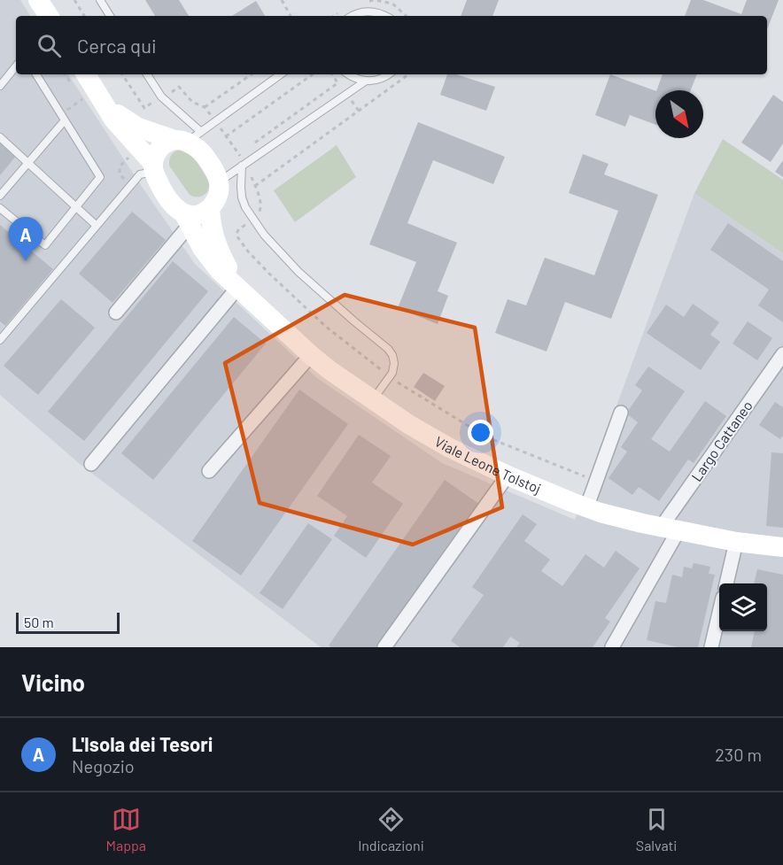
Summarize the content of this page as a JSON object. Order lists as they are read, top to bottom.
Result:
{
  "streets": {
    "street": ["Largo Cattaneo", "Viale Leone Tolstoj"]
  },
  "crossings": [
    ["Largo Cattaneo", "Viale Leone Tolstoj"]
  ],
  "scale_bar": "50 m",
  "north": "bottom right",
  "page": {
    "search": "Cerca qui",
    "pins": "A",
    "scale": "50 m",
    "heading": "Vicino",
    "list": [
      {
        "mark": "A",
        "name": "L'Isola dei Tesori",
        "note": "Negozio",
        "value": "230 m"
      }
    ],
    "nav": ["Mappa", "Indicazioni", "Salvati"]
  }
}
